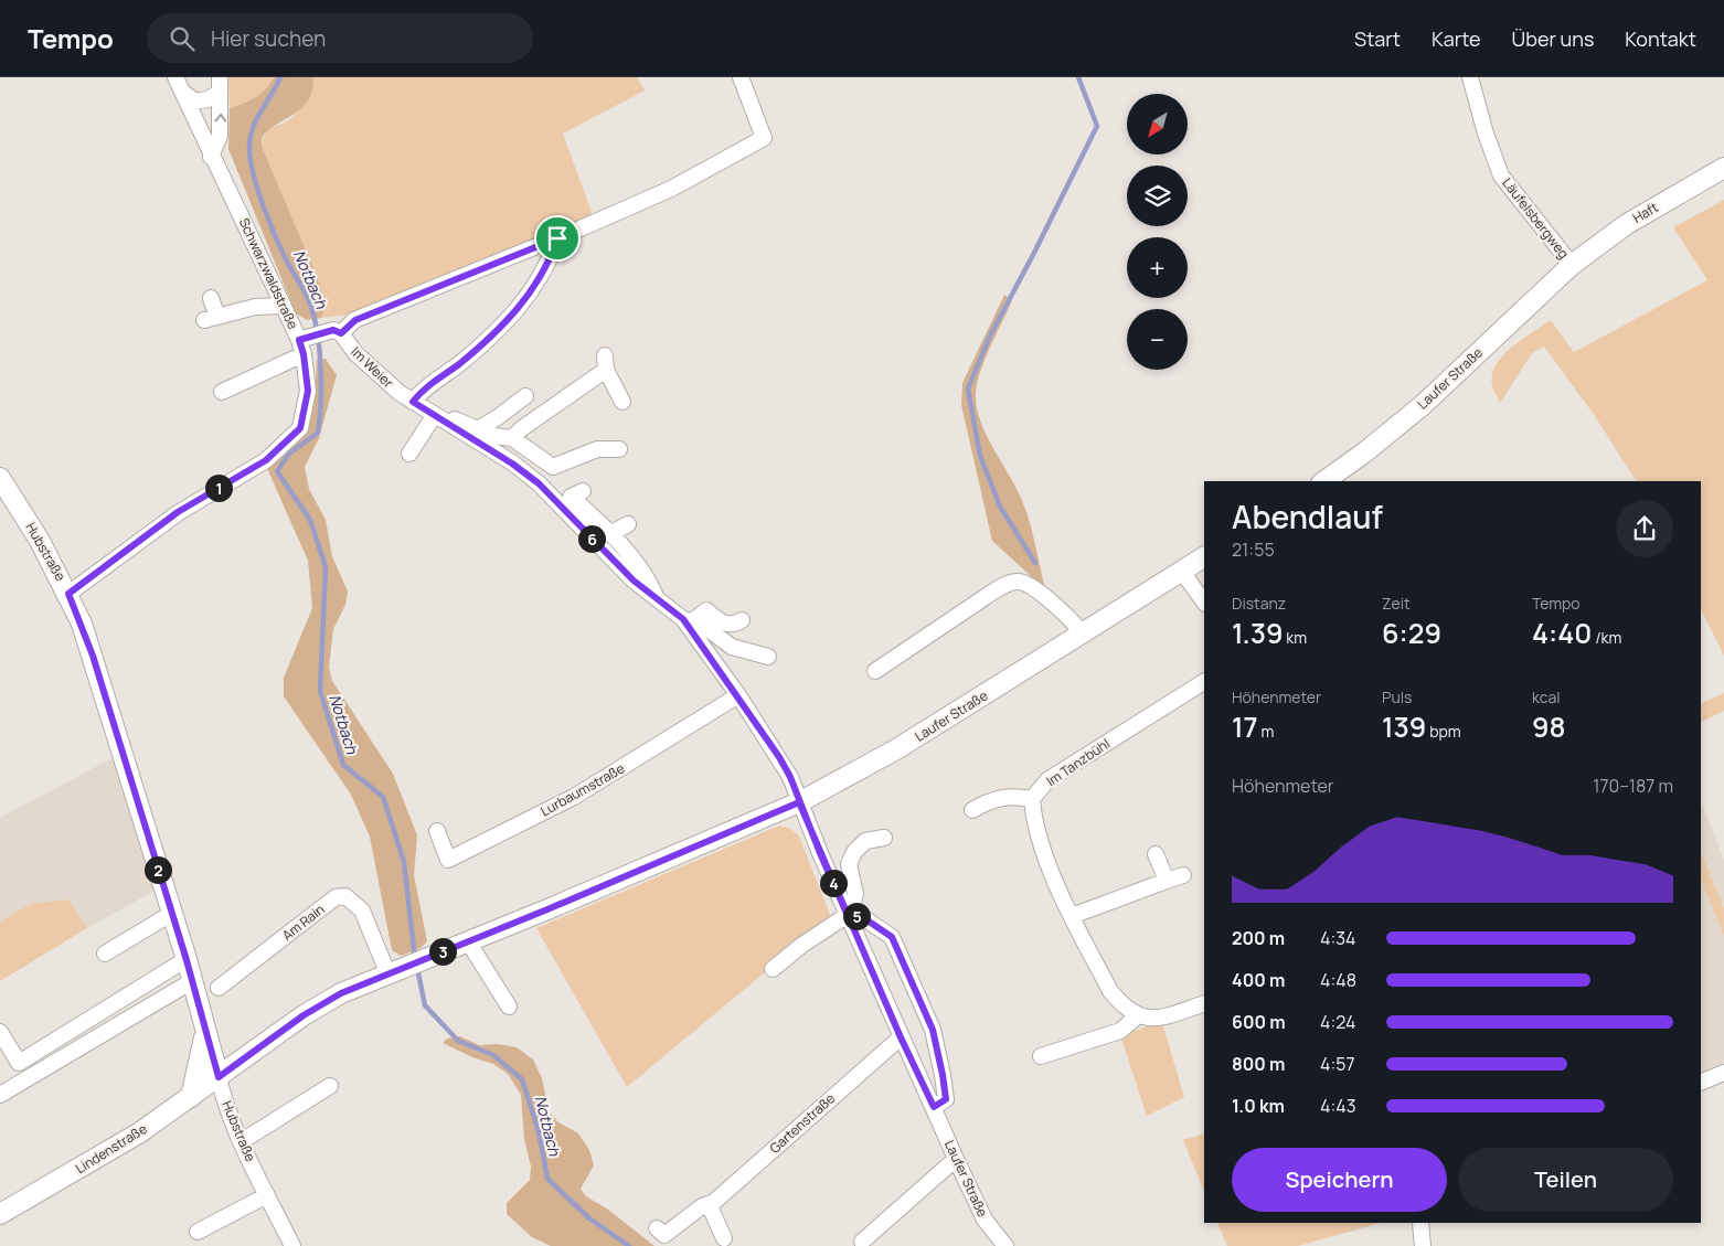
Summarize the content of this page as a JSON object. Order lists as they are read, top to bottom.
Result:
{
  "streets": {
    "main road": [
      "Haft",
      "Laufer Straße",
      "Hubstraße",
      "Lindenstraße"
    ],
    "street": [
      "Läufelsbergweg",
      "Schwarzwaldstraße",
      "Im Weier",
      "Im Tanzbühl",
      "Lurbaumstraße",
      "Am Rain",
      "Gartenstraße"
    ]
  },
  "crossings": [
    ["Haft", "Läufelsbergweg"],
    ["Haft", "Laufer Straße"],
    ["Läufelsbergweg", "Laufer Straße"],
    ["Schwarzwaldstraße", "Hubstraße"],
    ["Im Weier", "Laufer Straße"],
    ["Im Weier", "Lurbaumstraße"],
    ["Im Weier", "Lindenstraße"],
    ["Laufer Straße", "Gartenstraße"],
    ["Laufer Straße", "Lindenstraße"],
    ["Hubstraße", "Lindenstraße"],
    ["Am Rain", "Lindenstraße"]
  ],
  "water": ["Notbach"],
  "north": "bottom left",
  "page": {
    "header": "Tempo",
    "search": "Hier suchen",
    "nav": [
      "Start",
      "Karte",
      "Über uns",
      "Kontakt"
    ],
    "map_buttons": ["+", "−"],
    "pins": [
      "1",
      "6",
      "2",
      "4",
      "5",
      "3"
    ],
    "heading": ["Abendlauf", "21:55"],
    "stats": [
      ["Distanz", "1.39 km"],
      ["Zeit", "6:29"],
      ["Tempo", "4:40 /km"],
      ["Höhenmeter", "17 m"],
      ["Puls", "139 bpm"],
      ["kcal", "98"]
    ],
    "chart": ["Höhenmeter", "170–187 m"],
    "list": [
      {
        "name": "200 m",
        "note": "4:34"
      },
      {
        "name": "400 m",
        "note": "4:48"
      },
      {
        "name": "600 m",
        "note": "4:24"
      },
      {
        "name": "800 m",
        "note": "4:57"
      },
      {
        "name": "1.0 km",
        "note": "4:43"
      }
    ],
    "buttons": ["Speichern", "Teilen"]
  }
}
